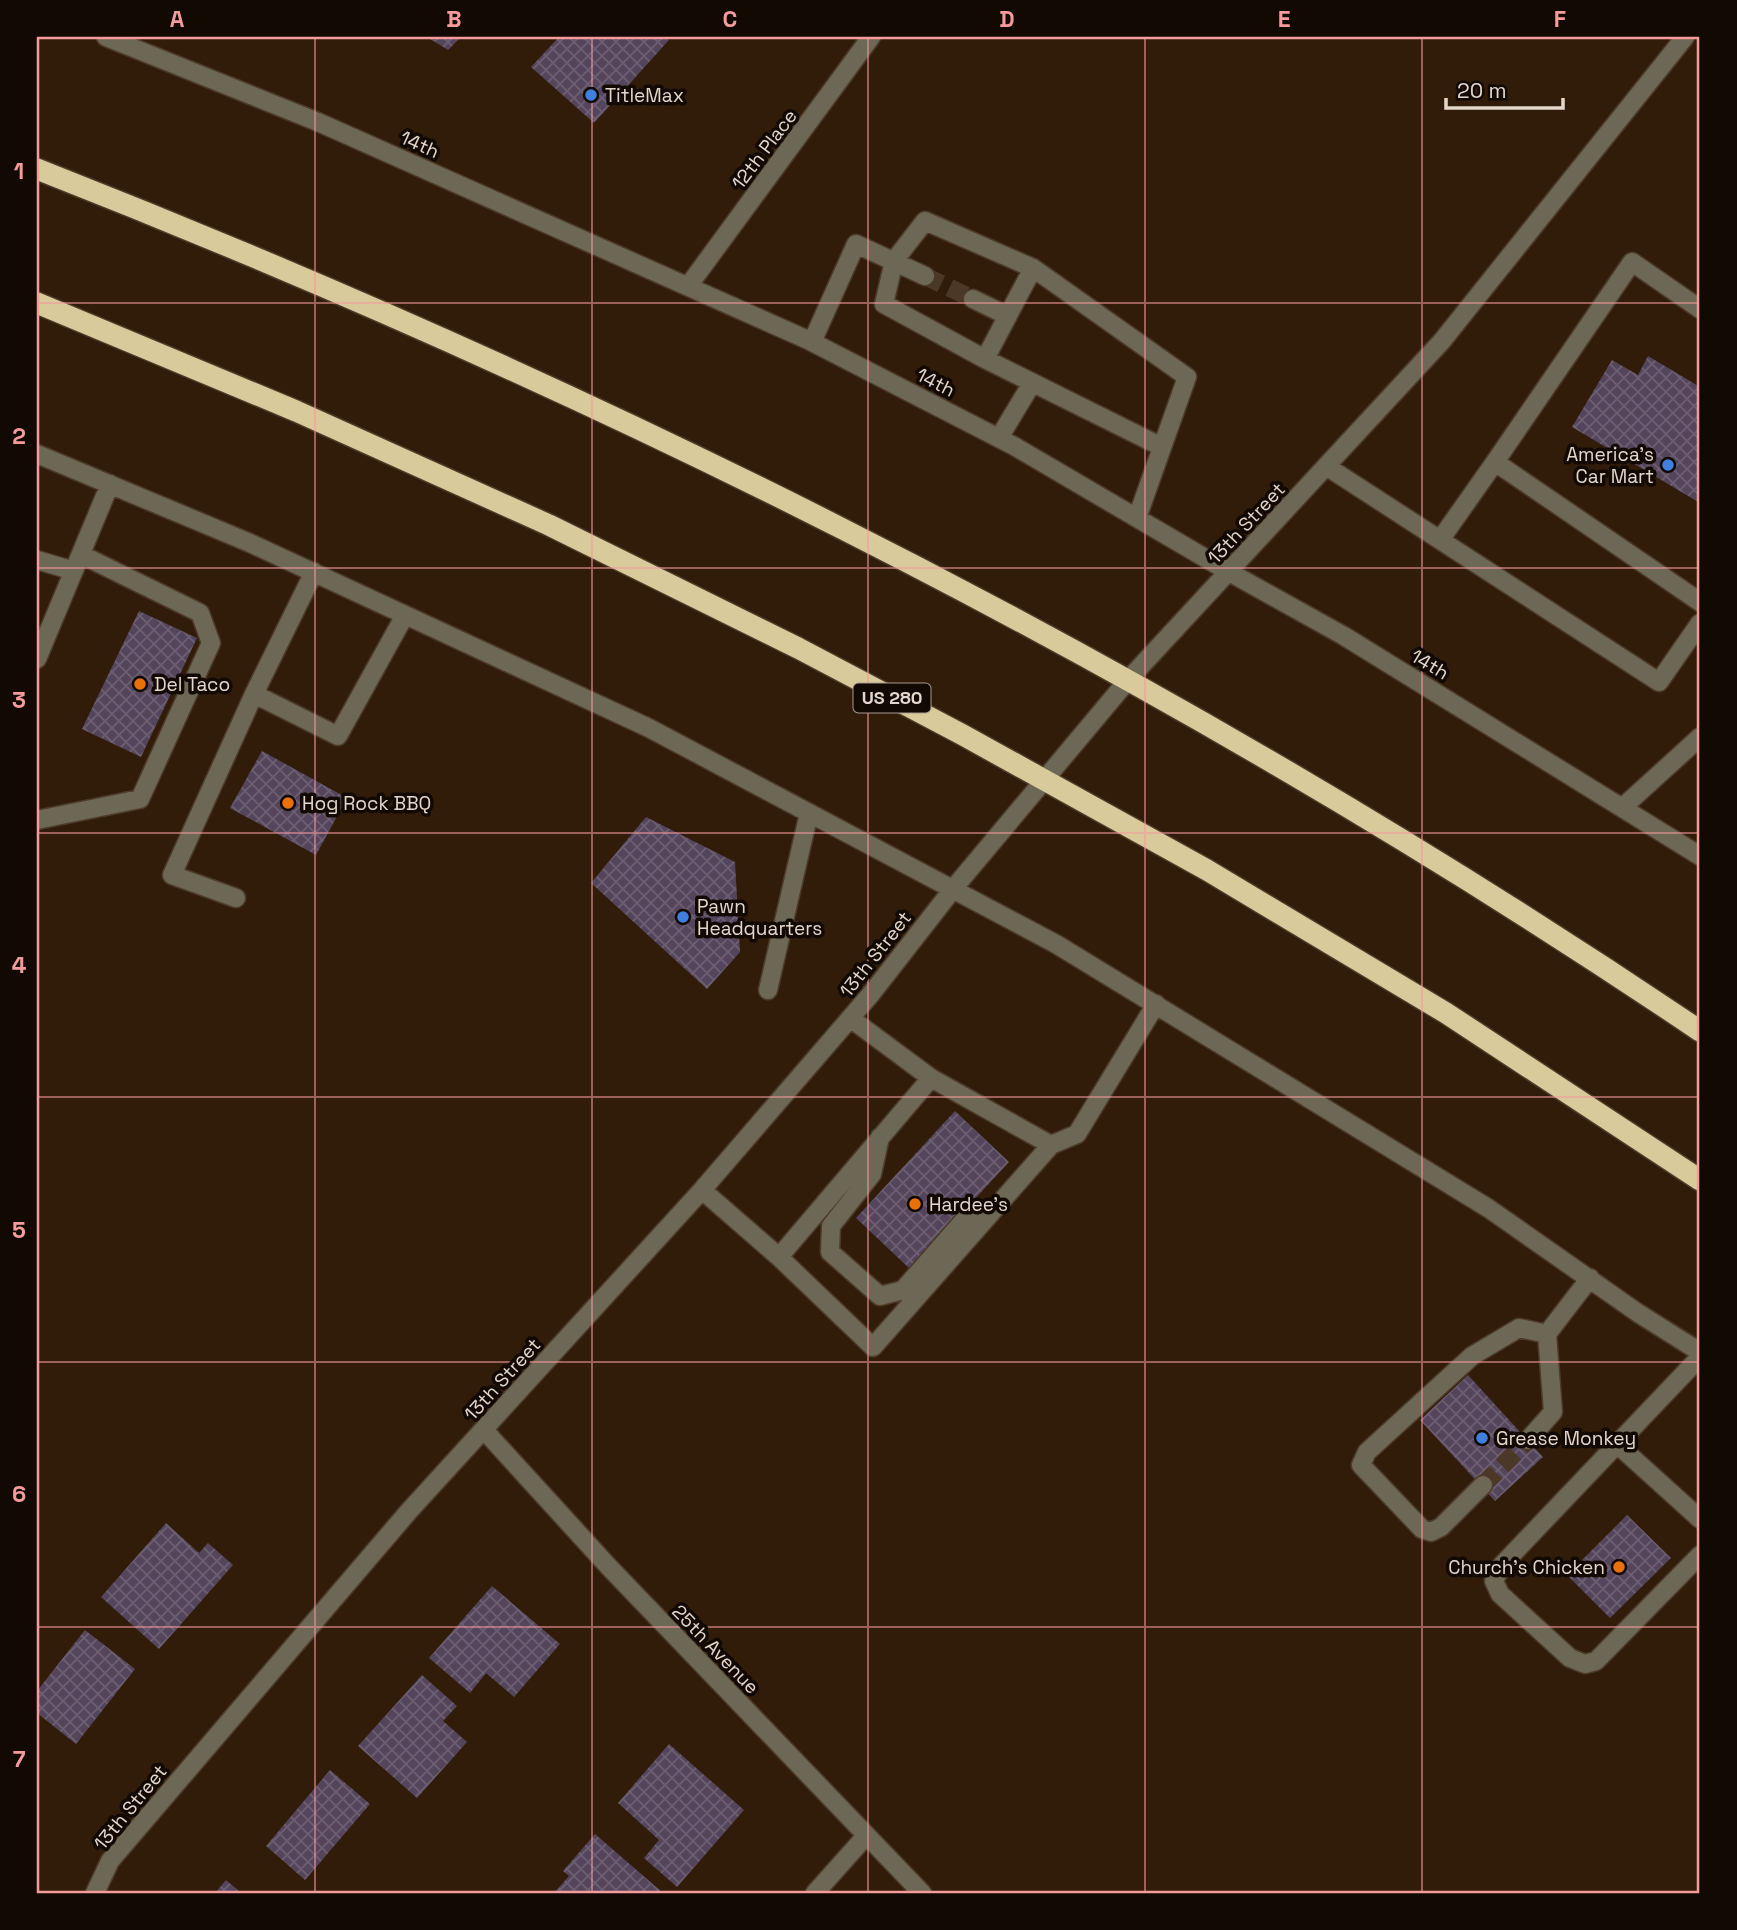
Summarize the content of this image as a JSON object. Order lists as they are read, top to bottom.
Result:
{
  "streets": {
    "highway": ["US 280"],
    "street": [
      "14th",
      "12th Place",
      "13th Street",
      "25th Avenue"
    ]
  },
  "crossings": [
    ["14th", "12th Place"],
    ["14th", "13th Street"],
    ["13th Street", "US 280"],
    ["13th Street", "25th Avenue"]
  ],
  "places": [
    "TitleMax",
    "America's Car Mart",
    "Del Taco",
    "Hog Rock BBQ",
    "Pawn Headquarters",
    "Hardee's",
    "Grease Monkey",
    "Church's Chicken"
  ],
  "scale_bar": "20 m",
  "grid": {
    "columns": [
      "A",
      "B",
      "C",
      "D",
      "E",
      "F"
    ],
    "rows": [
      "1",
      "2",
      "3",
      "4",
      "5",
      "6",
      "7"
    ]
  }
}
